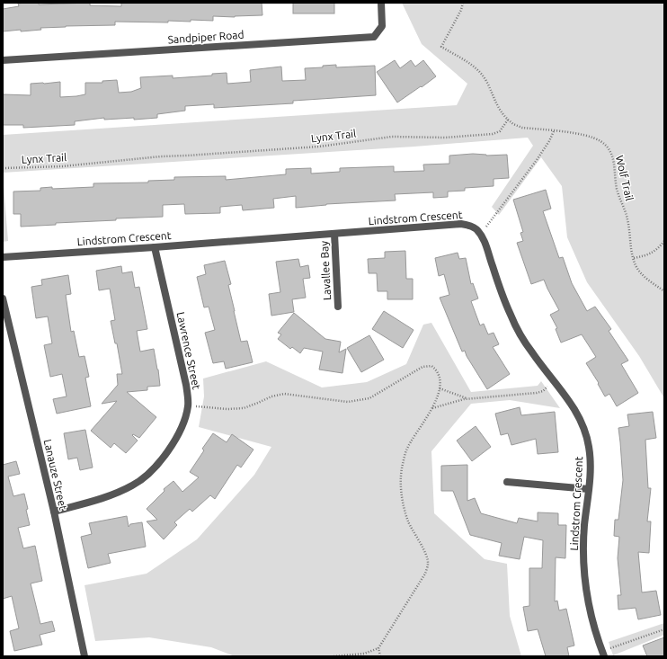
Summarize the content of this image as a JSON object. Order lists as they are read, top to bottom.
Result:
{
  "streets": {
    "street": [
      "Sandpiper Road",
      "Lindstrom Crescent",
      "Lavallee Bay",
      "Lawrence Street",
      "Lanauze Street"
    ],
    "path": ["Lynx Trail", "Wolf Trail"]
  },
  "crossings": [
    ["Lynx Trail", "Wolf Trail"],
    ["Lindstrom Crescent", "Lavallee Bay"],
    ["Lindstrom Crescent", "Lawrence Street"],
    ["Lawrence Street", "Lanauze Street"]
  ]
}
